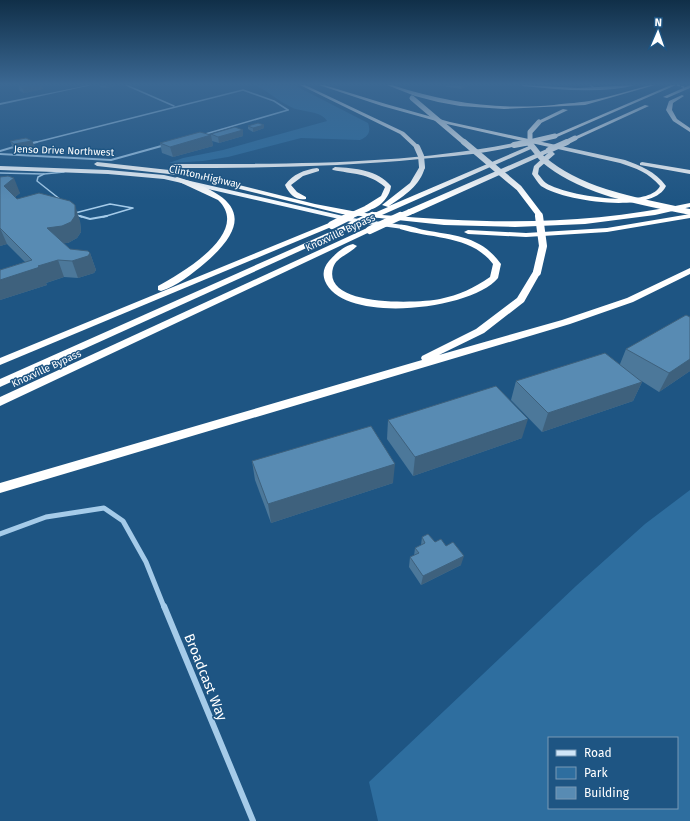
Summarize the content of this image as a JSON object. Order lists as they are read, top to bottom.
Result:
{
  "streets": {
    "highway": ["Clinton Highway", "Knoxville Bypass"],
    "street": ["Jenso Drive Northwest", "Broadcast Way"]
  },
  "legend": ["Road", "Park", "Building"],
  "north": "top"
}
